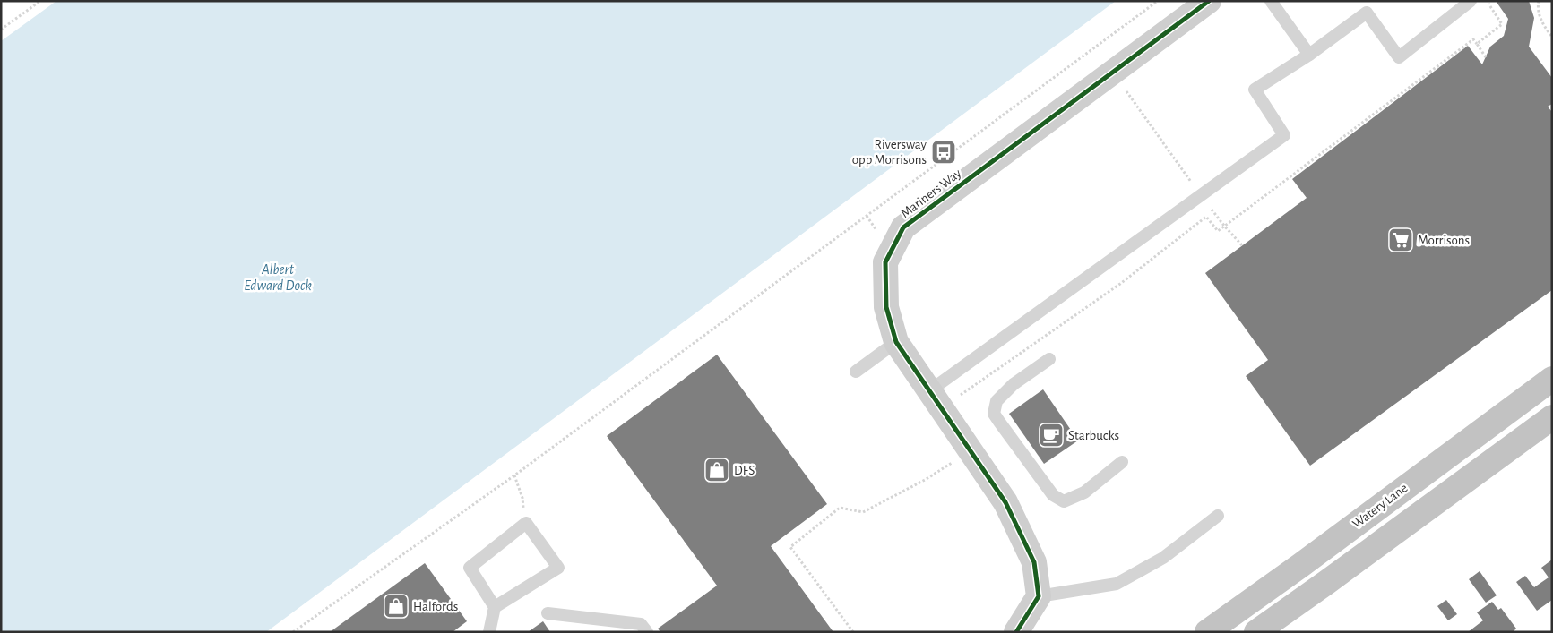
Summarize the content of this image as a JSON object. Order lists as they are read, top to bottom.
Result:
{
  "streets": {
    "highway": ["Watery Lane"],
    "street": ["Mariners Way"]
  },
  "water": ["Albert Edward Dock"],
  "places": {
    "bus stop": ["Riversway opp Morrisons"],
    "supermarket": ["Morrisons"],
    "cafe": ["Starbucks"],
    "shop": ["DFS", "Halfords"]
  }
}
